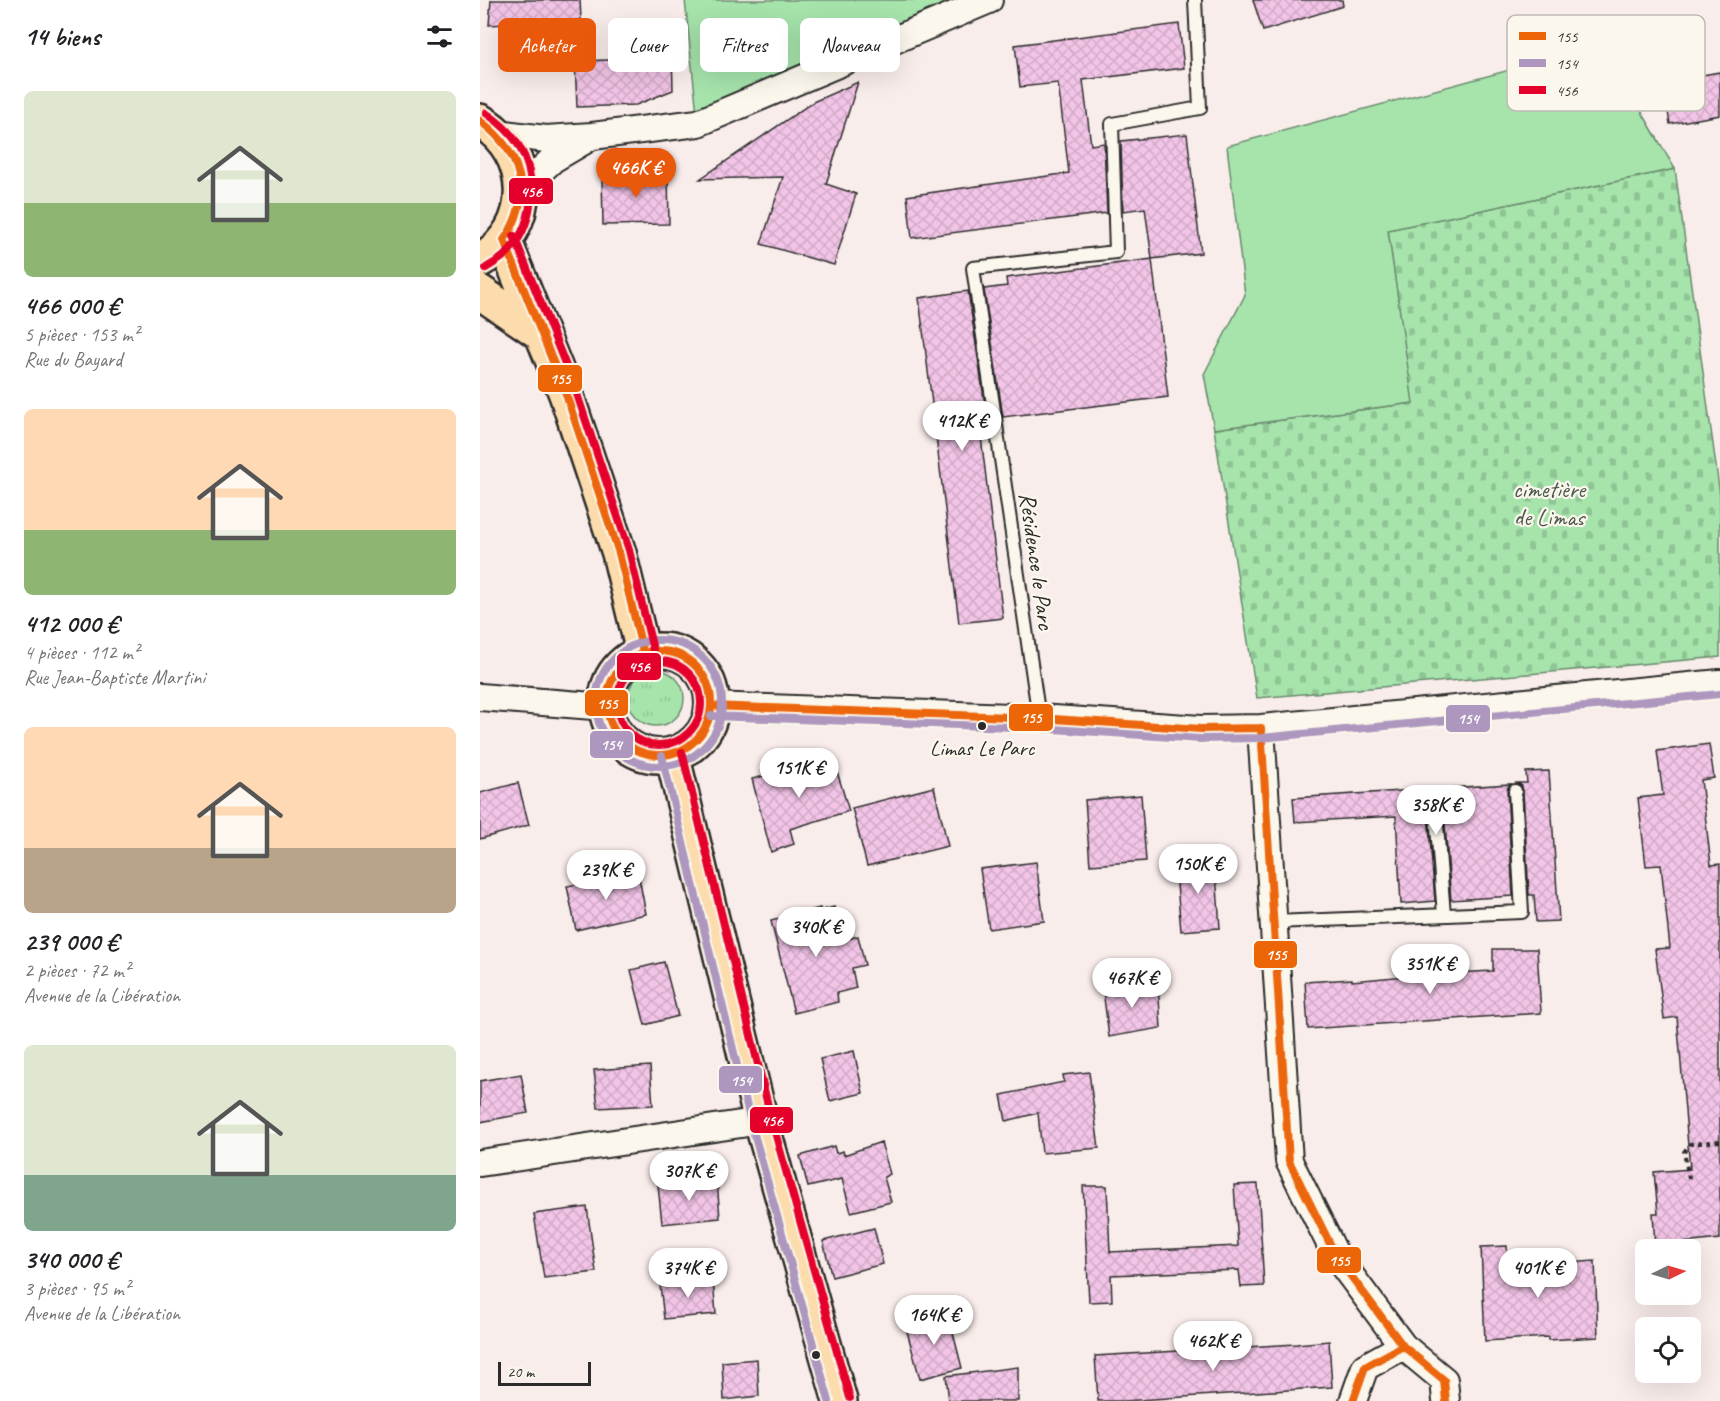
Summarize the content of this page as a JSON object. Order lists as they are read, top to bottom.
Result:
{
  "streets": {
    "lane": ["Résidence le Parc"]
  },
  "parks": ["cimetière de Limas"],
  "places": ["Limas Le Parc"],
  "lines": ["transit line 456", "transit line 155", "transit line 154"],
  "legend": ["155", "154", "456"],
  "scale_bar": "20 m",
  "north": "right",
  "page": {
    "heading": "14 biens",
    "chip": [
      "Acheter",
      "Louer",
      "Filtres",
      "Nouveau"
    ],
    "list": [
      {
        "name": "466 000 €",
        "note": "5 pièces · 153 m² · Rue du Bayard"
      },
      {
        "name": "412 000 €",
        "note": "4 pièces · 112 m² · Rue Jean-Baptiste Martini"
      },
      {
        "name": "239 000 €",
        "note": "2 pièces · 72 m² · Avenue de la Libération"
      },
      {
        "name": "340 000 €",
        "note": "3 pièces · 95 m² · Avenue de la Libération"
      }
    ],
    "price": [
      "466K €",
      "412K €",
      "151K €",
      "358K €",
      "150K €",
      "239K €",
      "340K €",
      "351K €",
      "467K €",
      "307K €",
      "374K €",
      "401K €",
      "164K €",
      "462K €"
    ],
    "scale": "20 m"
  }
}
